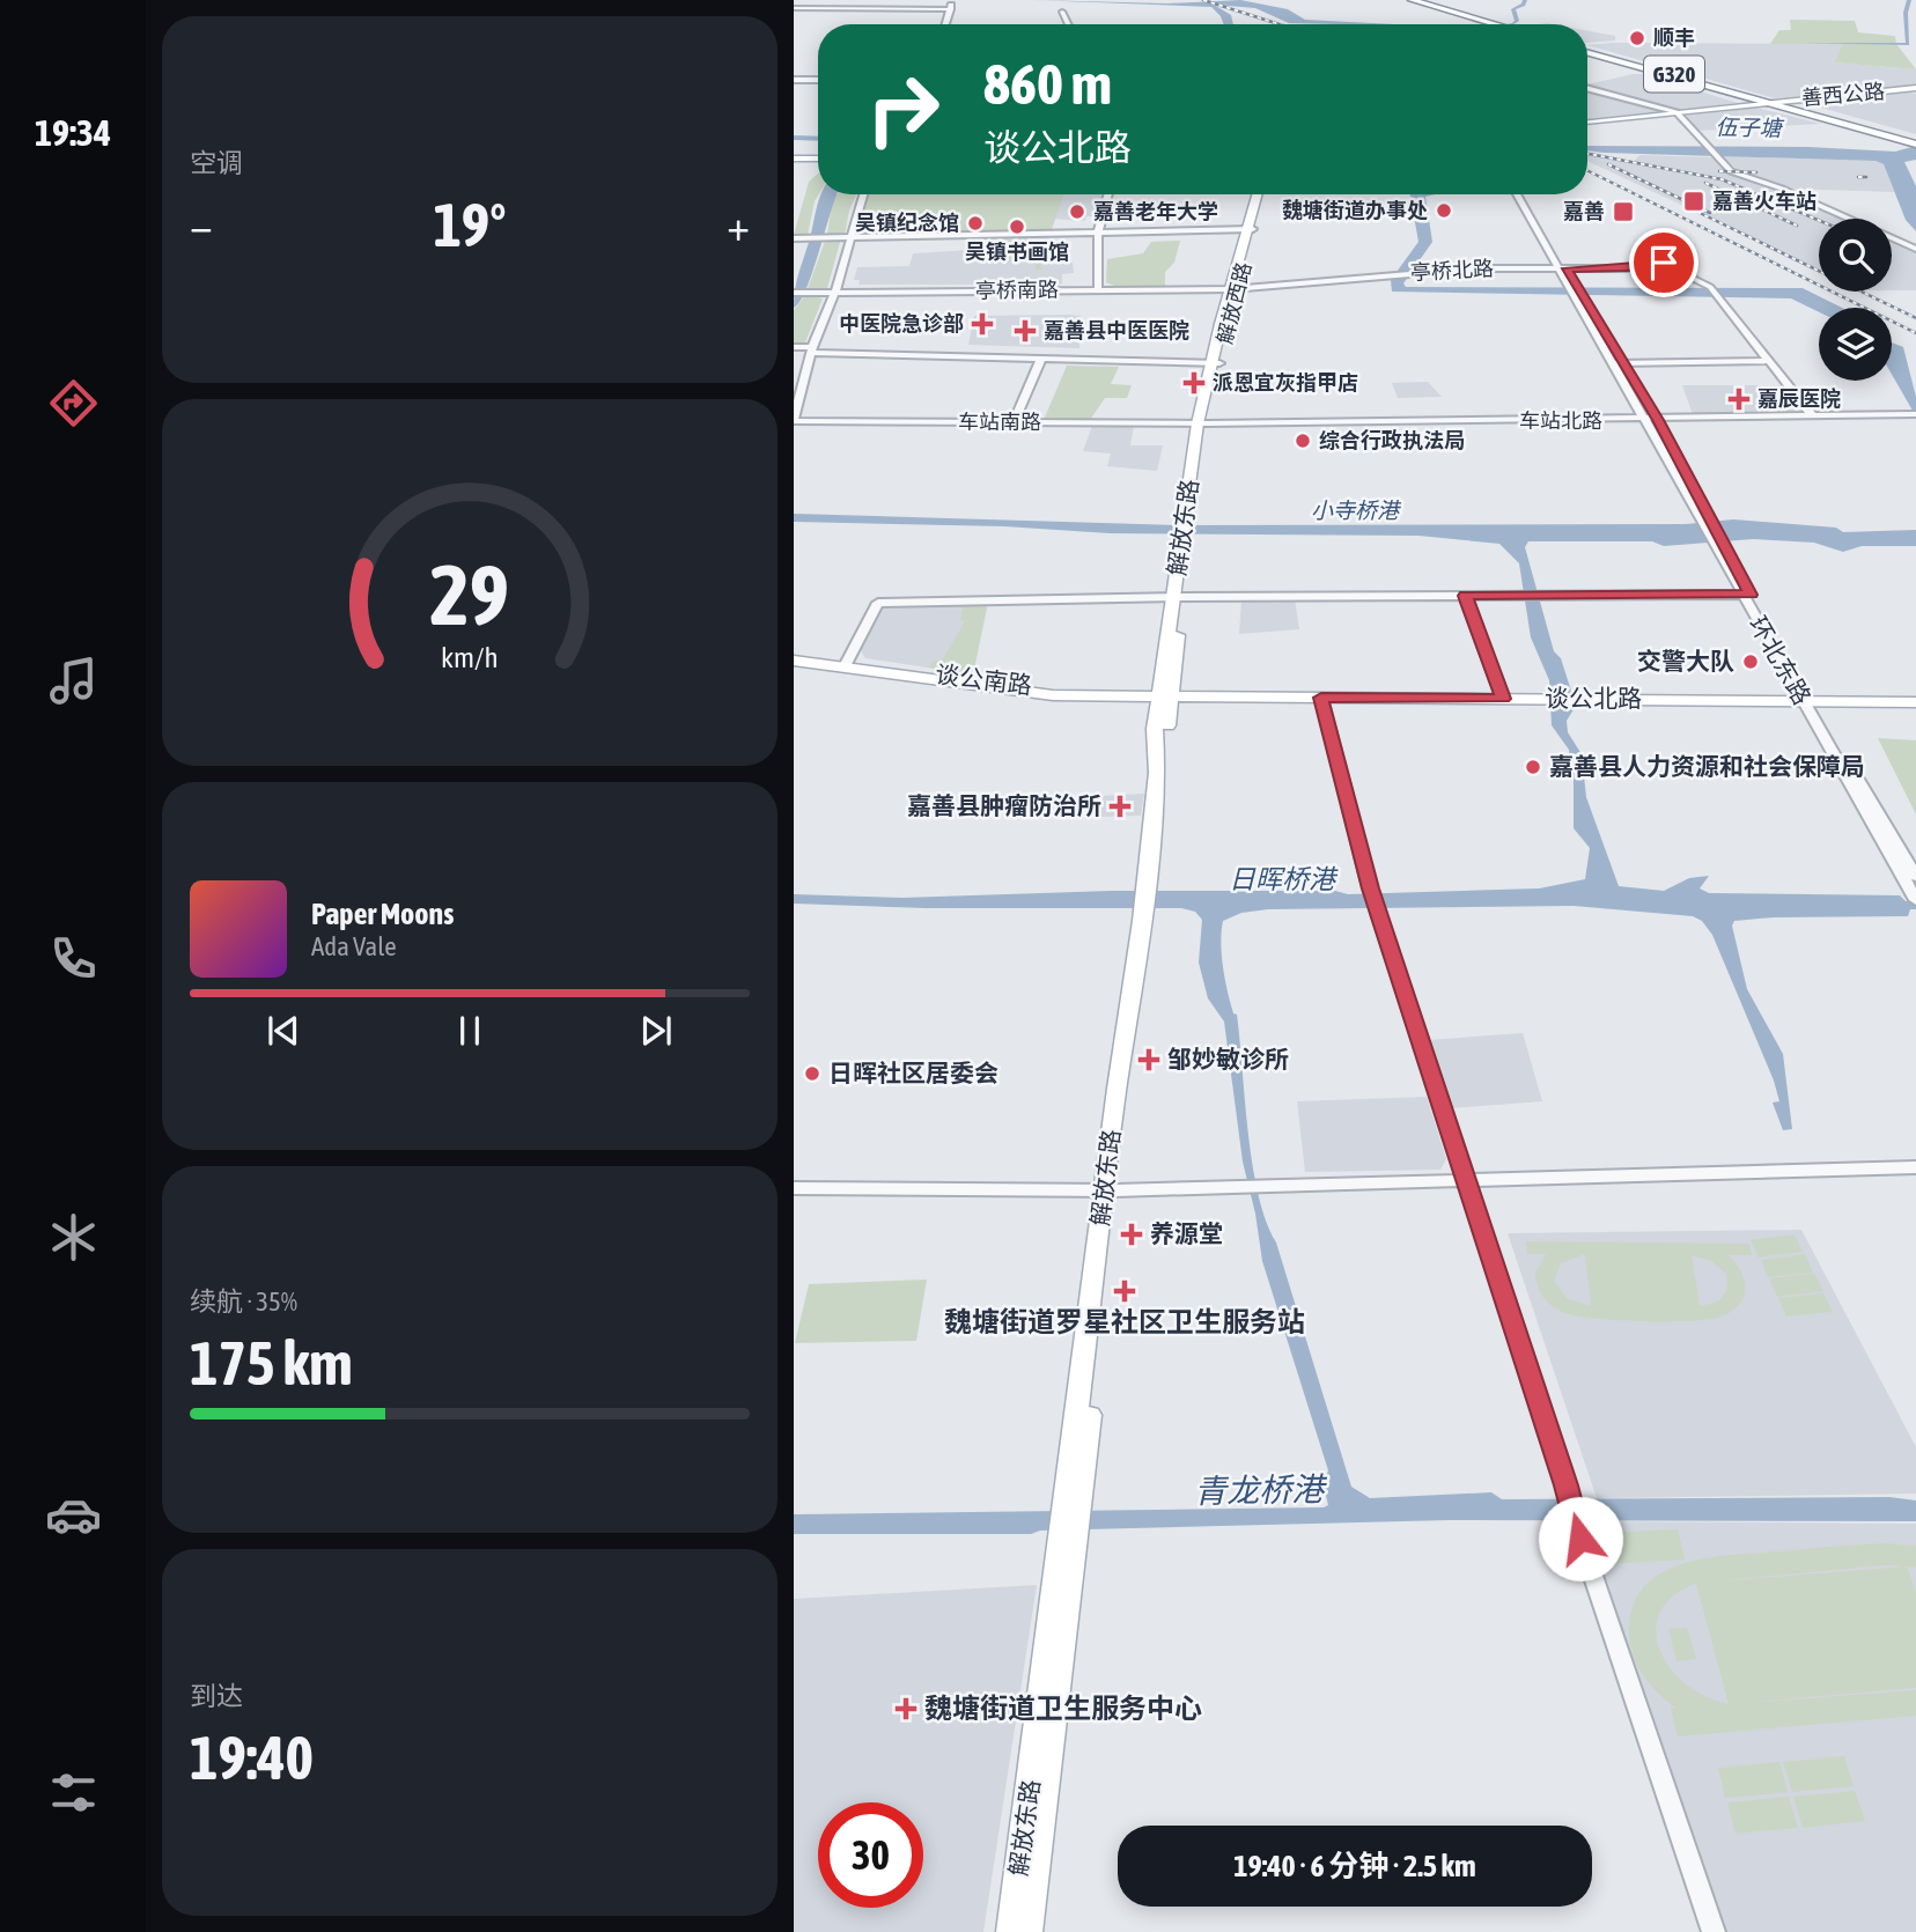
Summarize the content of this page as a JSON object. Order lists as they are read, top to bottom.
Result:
{
  "streets": {
    "highway": ["G320"],
    "main road": [
      "善西公路",
      "解放西路",
      "解放东路",
      "谈公南路",
      "谈公北路"
    ],
    "street": [
      "亭桥北路",
      "亭桥南路",
      "车站北路",
      "车站南路",
      "环北东路"
    ]
  },
  "crossings": [
    ["G320", "善西公路"],
    ["亭桥北路", "亭桥南路"],
    ["亭桥北路", "解放西路"],
    ["亭桥南路", "解放西路"],
    ["解放西路", "车站北路"],
    ["解放西路", "车站南路"],
    ["解放西路", "解放东路"],
    ["车站北路", "车站南路"],
    ["车站北路", "解放东路"],
    ["车站北路", "环北东路"],
    ["车站南路", "解放东路"],
    ["解放东路", "谈公南路"],
    ["解放东路", "谈公北路"],
    ["环北东路", "谈公北路"],
    ["谈公南路", "谈公北路"]
  ],
  "water": [
    "伍子塘",
    "小寺桥港",
    "日晖桥港",
    "青龙桥港"
  ],
  "places": {
    "other": [
      "顺丰",
      "魏塘街道办事处",
      "嘉善老年大学",
      "吴镇纪念馆",
      "吴镇书画馆",
      "综合行政执法局",
      "交警大队",
      "嘉善县人力资源和社会保障局",
      "日晖社区居委会"
    ],
    "transit": ["嘉善火车站", "嘉善"],
    "health": [
      "中医院急诊部",
      "嘉善县中医医院",
      "派恩宜灰指甲店",
      "嘉辰医院",
      "嘉善县肿瘤防治所",
      "邹妙敏诊所",
      "养源堂",
      "魏塘街道罗星社区卫生服务站",
      "魏塘街道卫生服务中心"
    ]
  },
  "page": {
    "tabs": "19:34",
    "tile": [
      "空调",
      ["续航 · 35%", "175 km"],
      ["到达", "19:40"]
    ],
    "turn": ["860 m", "谈公北路"],
    "heat": ["−", "19°", "+"],
    "song": ["Paper Moons", "Ada Vale"],
    "limit": "30",
    "trip": "19:40 · 6 分钟 · 2.5 km",
    "gauge": ["29", "km/h"]
  }
}
